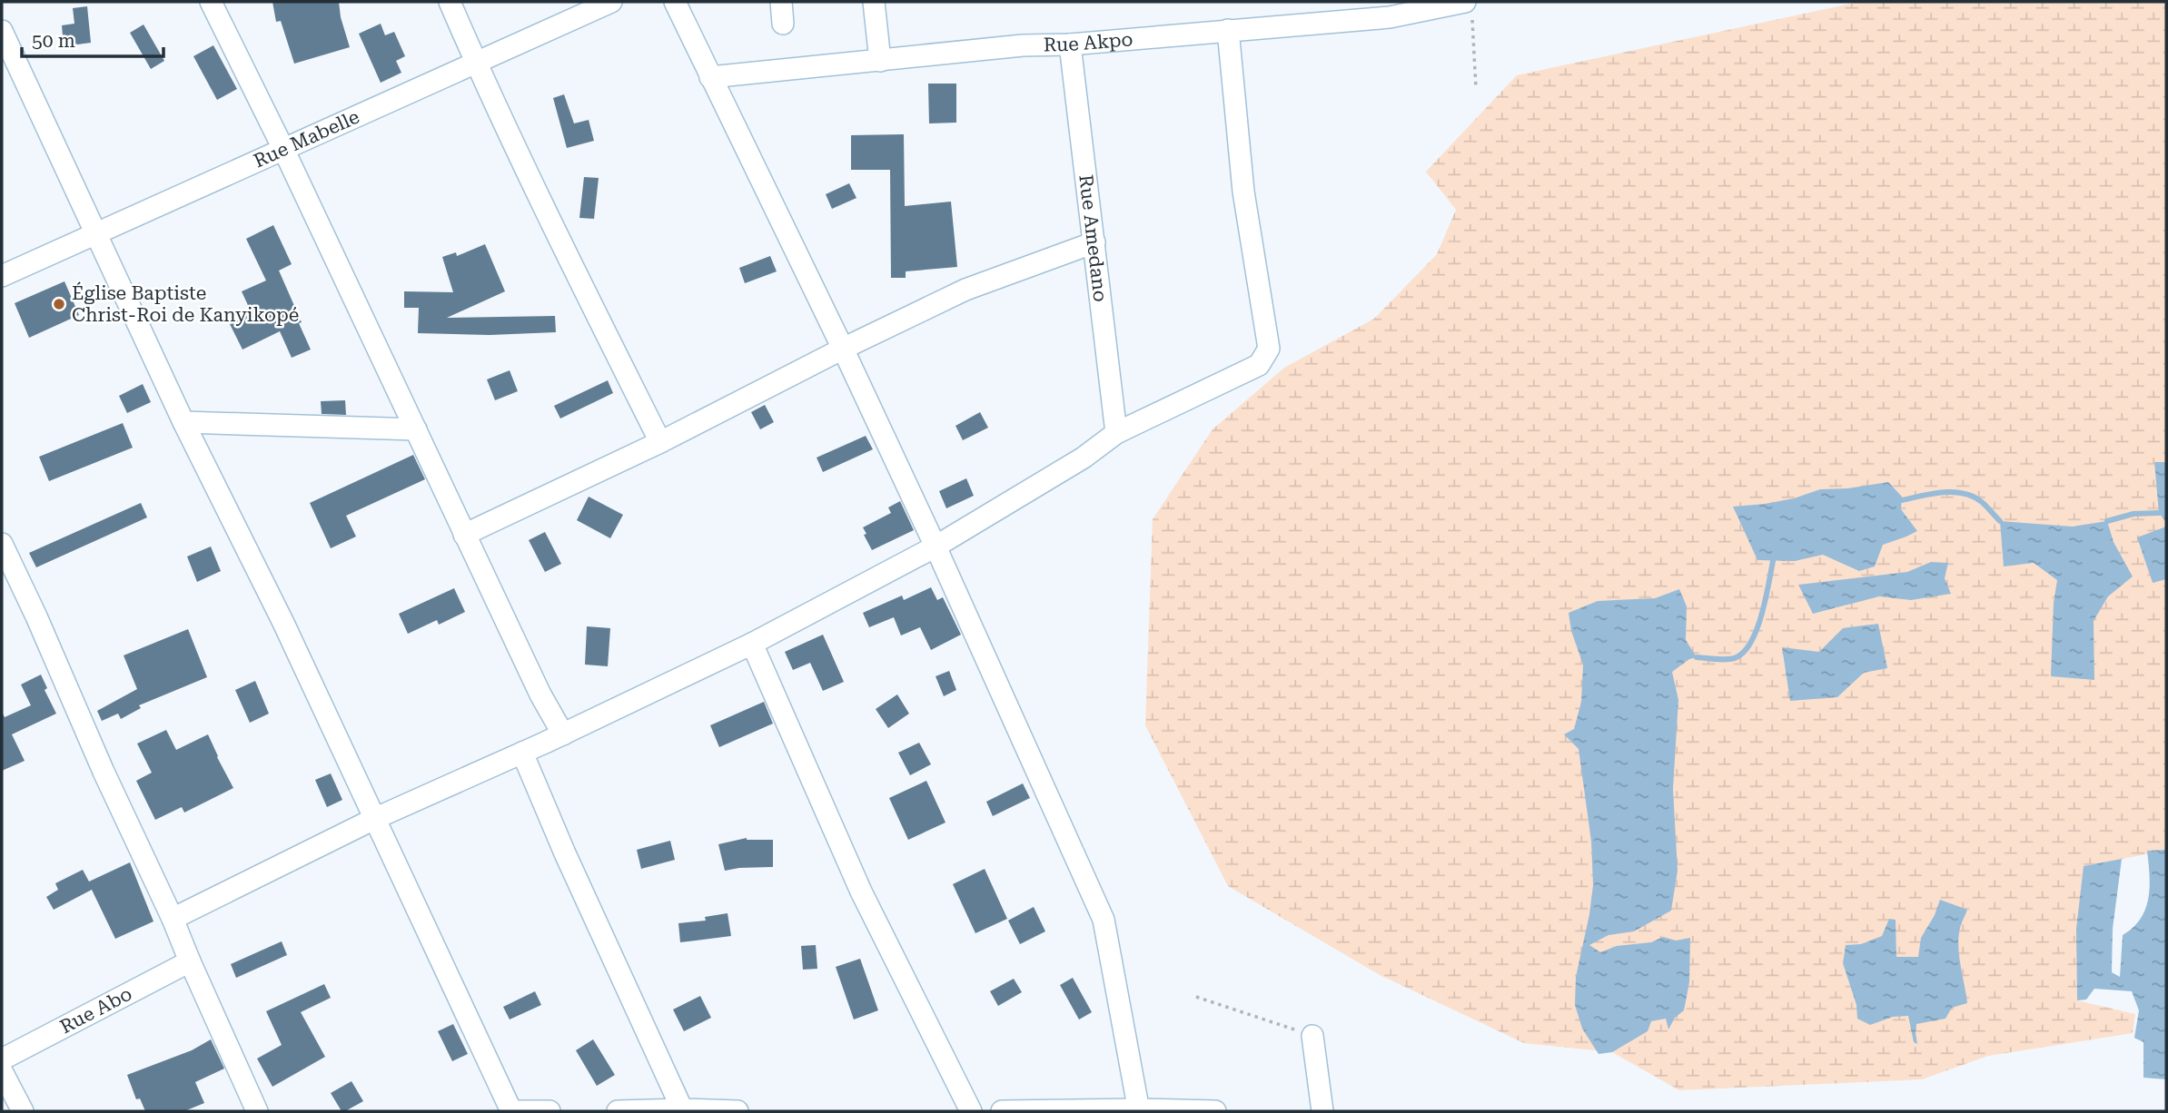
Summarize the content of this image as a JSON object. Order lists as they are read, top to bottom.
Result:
{
  "streets": {
    "street": [
      "Rue Akpo",
      "Rue Mabelle",
      "Rue Amedano",
      "Rue Abo"
    ]
  },
  "crossings": [
    ["Rue Akpo", "Rue Amedano"]
  ],
  "places": ["Église Baptiste Christ-Roi de Kanyikopé"],
  "scale_bar": "50 m"
}
